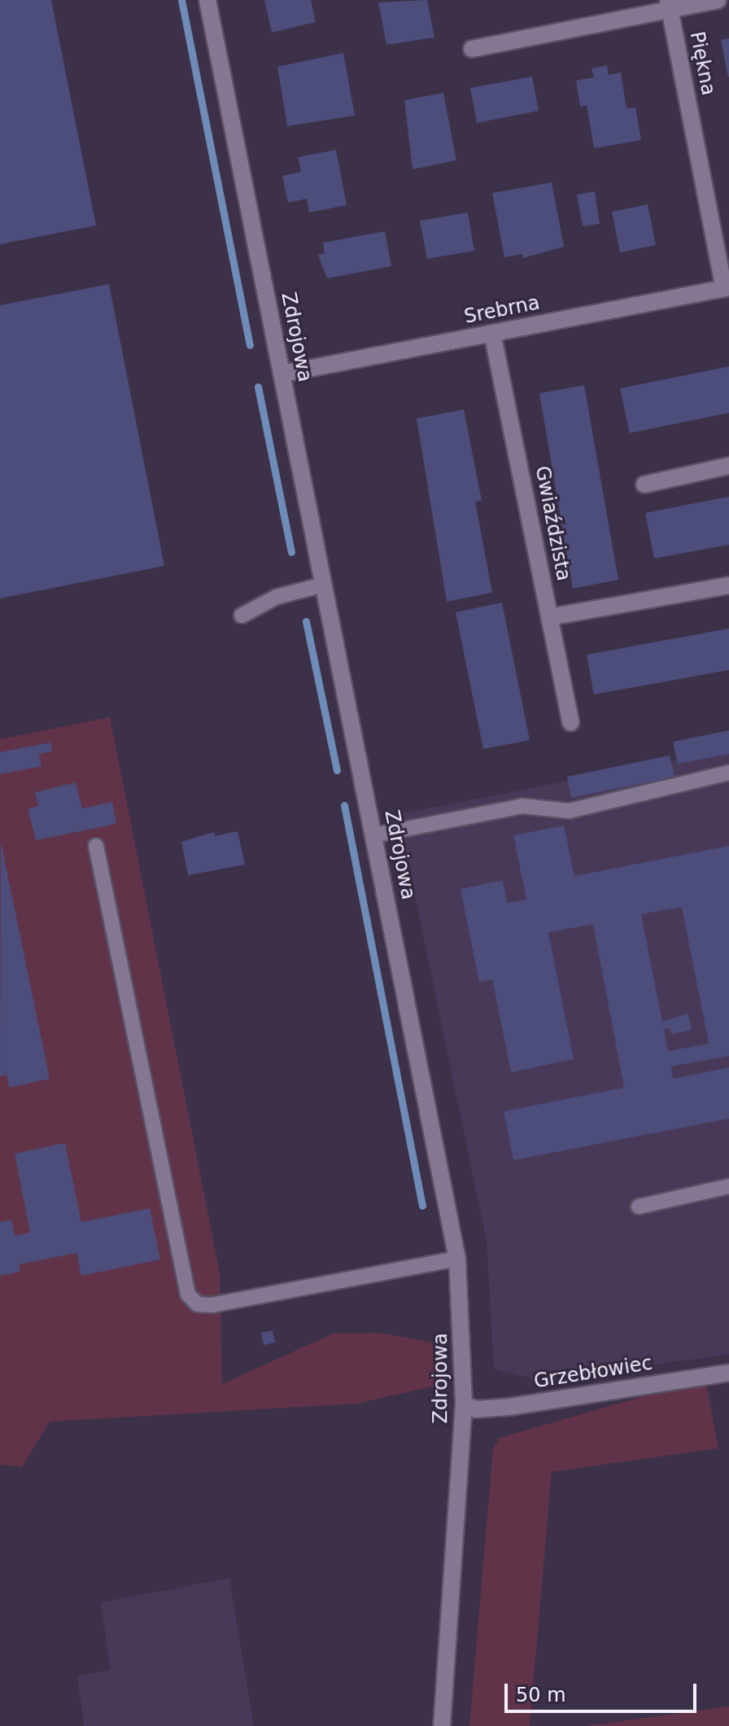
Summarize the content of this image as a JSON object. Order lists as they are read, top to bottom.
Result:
{
  "streets": {
    "street": [
      "Piękna",
      "Srebrna",
      "Zdrojowa",
      "Gwiaździsta",
      "Grzebłowiec"
    ]
  },
  "crossings": [
    ["Piękna", "Srebrna"],
    ["Srebrna", "Zdrojowa"],
    ["Srebrna", "Gwiaździsta"],
    ["Zdrojowa", "Grzebłowiec"]
  ],
  "scale_bar": "50 m"
}
